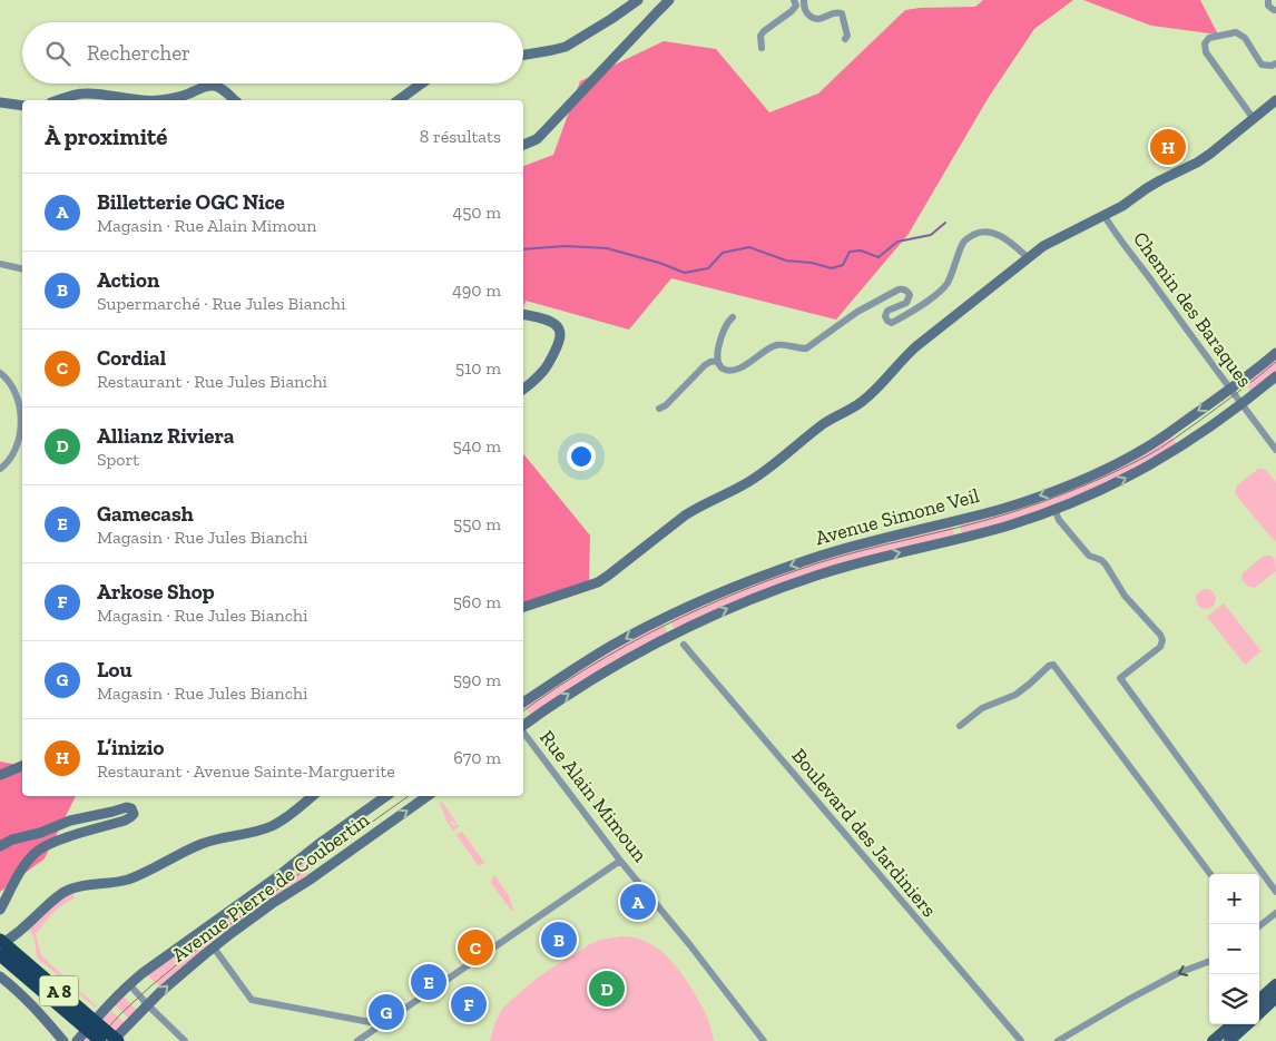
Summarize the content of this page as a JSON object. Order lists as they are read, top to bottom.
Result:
{
  "streets": {
    "highway": ["A 8"],
    "main road": ["Avenue Simone Veil", "Avenue Pierre de Coubertin"],
    "street": ["Chemin des Baraques", "Rue Alain Mimoun", "Boulevard des Jardiniers"]
  },
  "crossings": [
    ["Chemin des Baraques", "Avenue Simone Veil"]
  ],
  "page": {
    "search": "Rechercher",
    "heading": ["À proximité", "8 résultats"],
    "pins": [
      "H",
      "A",
      "B",
      "C",
      "E",
      "D",
      "F",
      "G"
    ],
    "list": [
      {
        "mark": "A",
        "name": "Billetterie OGC Nice",
        "note": "Magasin · Rue Alain Mimoun",
        "value": "450 m"
      },
      {
        "mark": "B",
        "name": "Action",
        "note": "Supermarché · Rue Jules Bianchi",
        "value": "490 m"
      },
      {
        "mark": "C",
        "name": "Cordial",
        "note": "Restaurant · Rue Jules Bianchi",
        "value": "510 m"
      },
      {
        "mark": "D",
        "name": "Allianz Riviera",
        "note": "Sport",
        "value": "540 m"
      },
      {
        "mark": "E",
        "name": "Gamecash",
        "note": "Magasin · Rue Jules Bianchi",
        "value": "550 m"
      },
      {
        "mark": "F",
        "name": "Arkose Shop",
        "note": "Magasin · Rue Jules Bianchi",
        "value": "560 m"
      },
      {
        "mark": "G",
        "name": "Lou",
        "note": "Magasin · Rue Jules Bianchi",
        "value": "590 m"
      },
      {
        "mark": "H",
        "name": "L’inizio",
        "note": "Restaurant · Avenue Sainte-Marguerite",
        "value": "670 m"
      }
    ],
    "map_buttons": ["+", "−"]
  }
}
